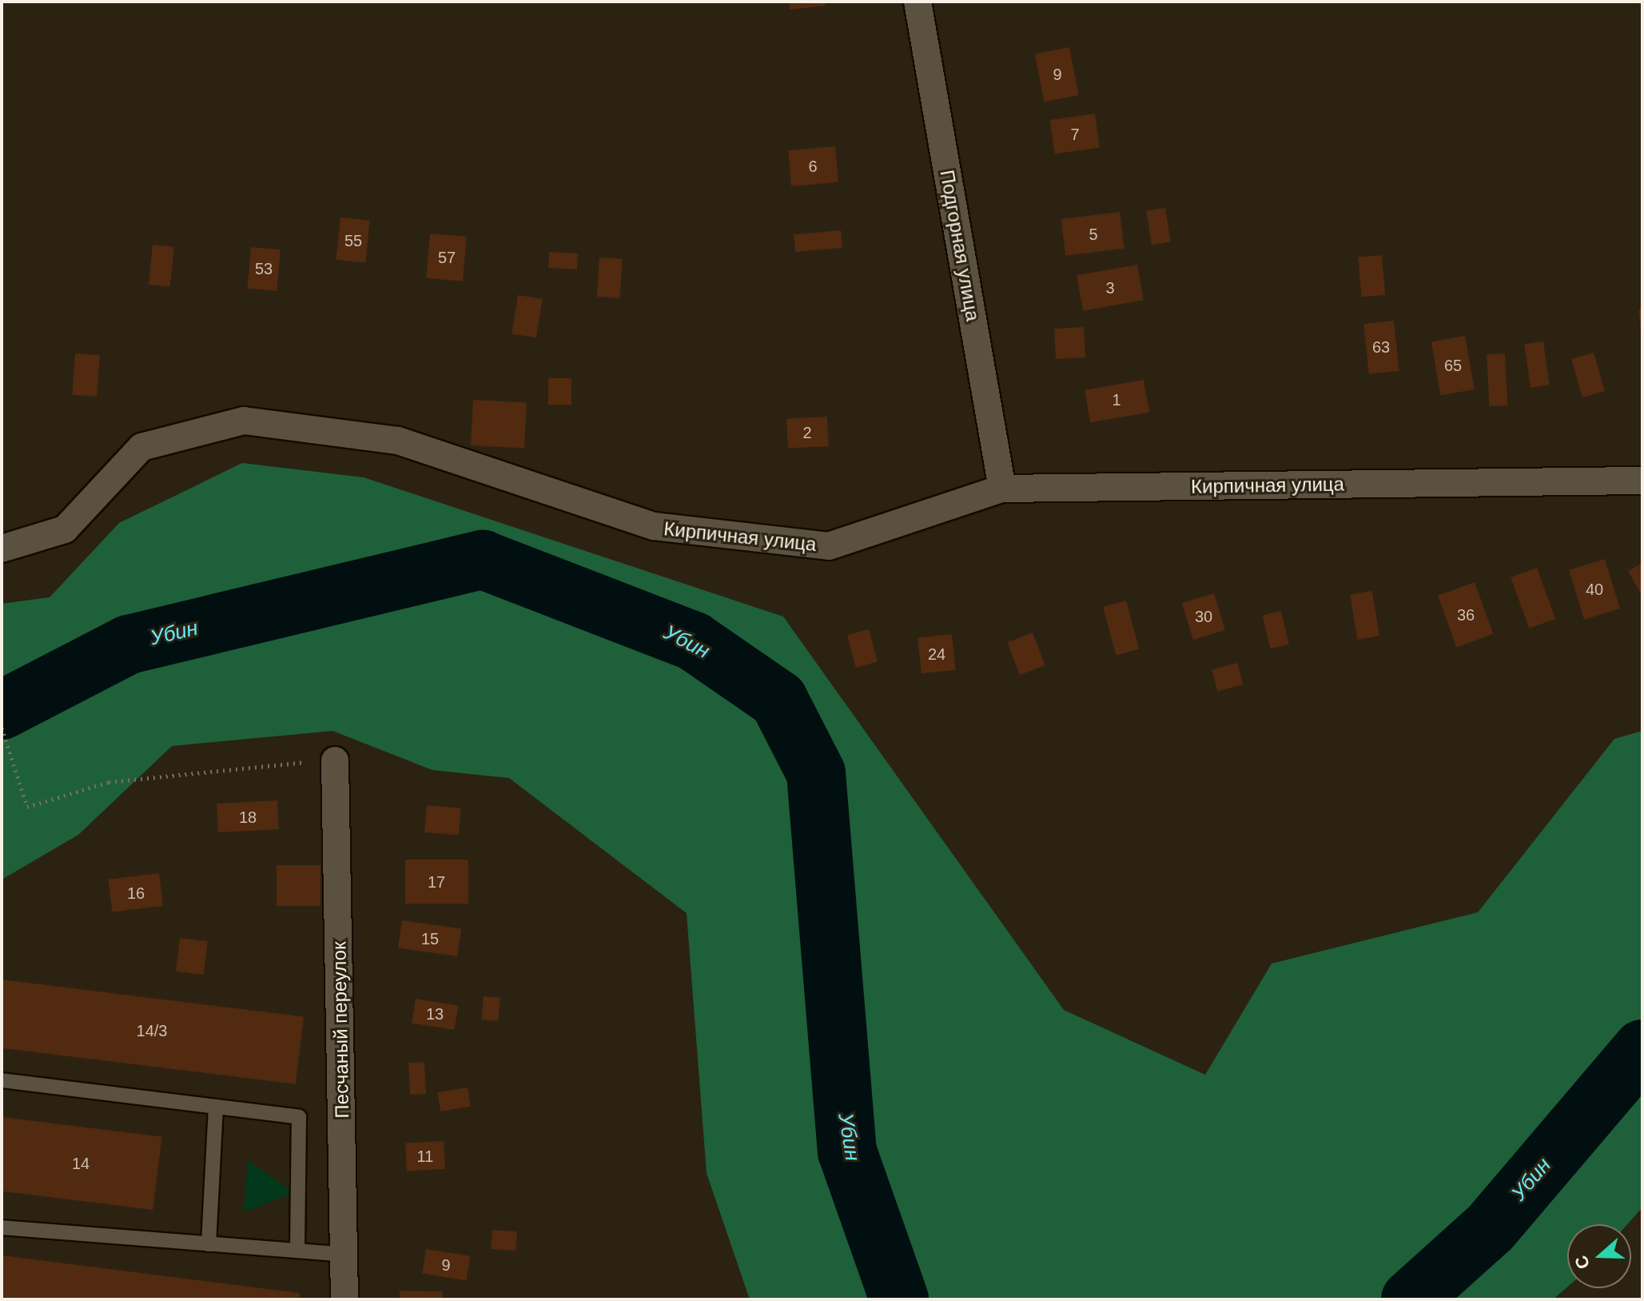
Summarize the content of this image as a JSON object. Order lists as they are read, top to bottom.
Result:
{
  "streets": {
    "street": ["Подгорная улица", "Кирпичная улица", "Песчаный переулок"]
  },
  "crossings": [
    ["Подгорная улица", "Кирпичная улица"]
  ],
  "water": ["Убин"],
  "house_numbers": [
    "9",
    "7",
    "6",
    "5",
    "55",
    "57",
    "53",
    "3",
    "63",
    "65",
    "1",
    "2",
    "40",
    "36",
    "30",
    "24",
    "18",
    "17",
    "16",
    "15",
    "13",
    "14/3",
    "11",
    "14",
    "9"
  ],
  "north": "left"
}
